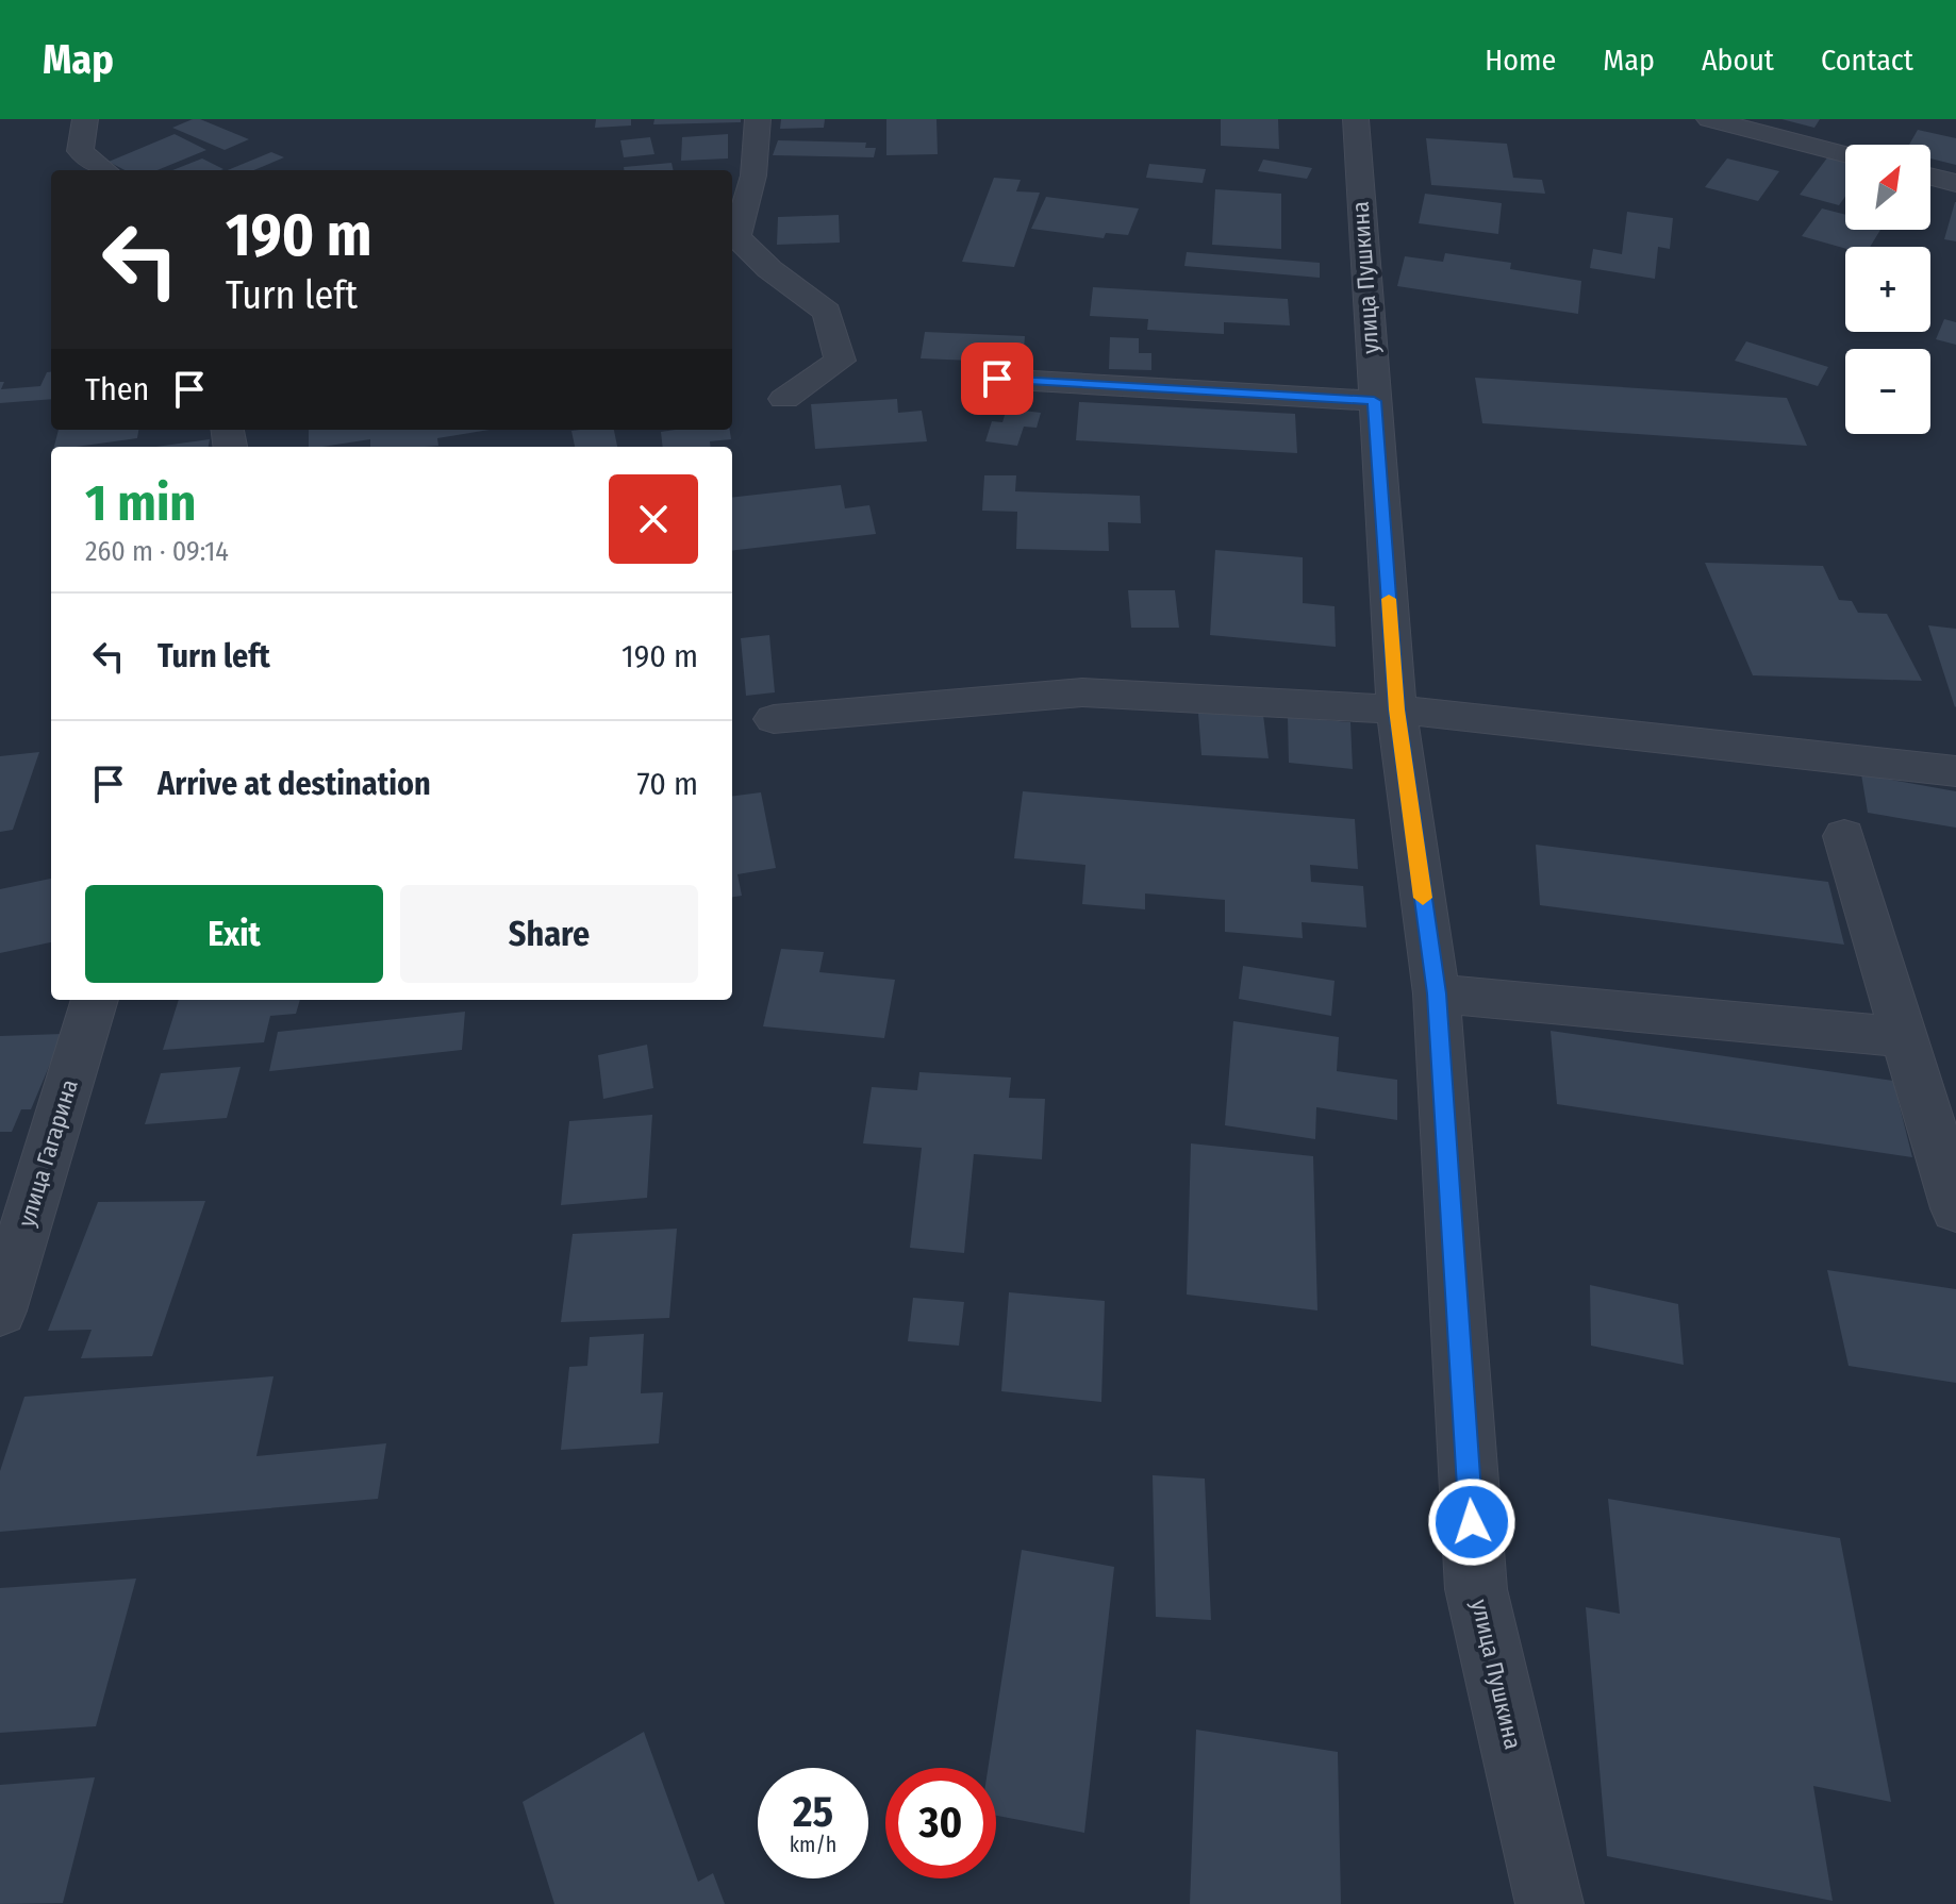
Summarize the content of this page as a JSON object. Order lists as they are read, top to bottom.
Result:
{
  "streets": {
    "street": ["улица Пушкина", "улица Гагарина"]
  },
  "north": "top right",
  "page": {
    "header": "Map",
    "nav": [
      "Home",
      "Map",
      "About",
      "Contact"
    ],
    "map_buttons": ["+", "−"],
    "turn": ["190 m", "Turn left"],
    "then": "Then",
    "heading": ["1 min", "260 m · 09:14"],
    "list": [
      {
        "name": "Turn left",
        "value": "190 m"
      },
      {
        "name": "Arrive at destination",
        "value": "70 m"
      }
    ],
    "buttons": ["Exit", "Share"],
    "speed": "25 km/h",
    "limit": "30"
  }
}
